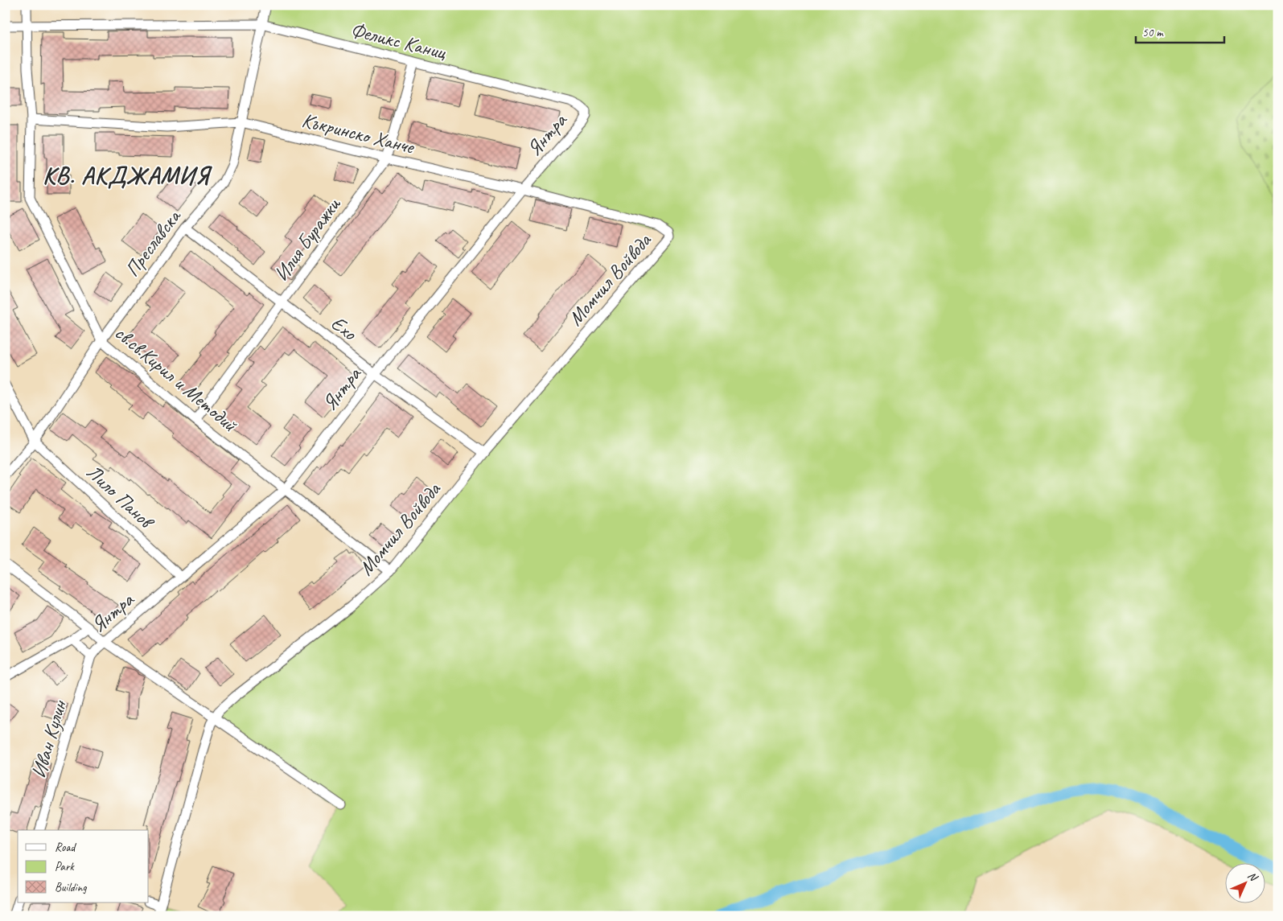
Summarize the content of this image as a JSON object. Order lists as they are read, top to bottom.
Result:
{
  "streets": {
    "street": [
      "Феликс Каниц",
      "Къкринско Ханче",
      "Янтра",
      "Илия Буражки",
      "Преславска",
      "Момчил Войвода",
      "Ехо",
      "св.св.Кирил и Методий",
      "Лило Панов",
      "Иван Кулин"
    ]
  },
  "crossings": [
    ["Феликс Каниц", "Янтра"],
    ["Феликс Каниц", "Илия Буражки"],
    ["Феликс Каниц", "Преславска"],
    ["Феликс Каниц", "св.св.Кирил и Методий"],
    ["Къкринско Ханче", "Янтра"],
    ["Къкринско Ханче", "Илия Буражки"],
    ["Къкринско Ханче", "Преславска"],
    ["Къкринско Ханче", "Момчил Войвода"],
    ["Къкринско Ханче", "св.св.Кирил и Методий"],
    ["Янтра", "Ехо"],
    ["Янтра", "св.св.Кирил и Методий"],
    ["Янтра", "Лило Панов"],
    ["Янтра", "Иван Кулин"],
    ["Илия Буражки", "Ехо"],
    ["Илия Буражки", "св.св.Кирил и Методий"],
    ["Преславска", "Ехо"],
    ["Преславска", "св.св.Кирил и Методий"],
    ["Преславска", "Лило Панов"],
    ["Момчил Войвода", "Ехо"],
    ["Момчил Войвода", "св.св.Кирил и Методий"]
  ],
  "districts": ["КВ. АКДЖАМИЯ"],
  "legend": ["Road", "Park", "Building"],
  "scale_bar": "50 m",
  "north": "top right"
}
